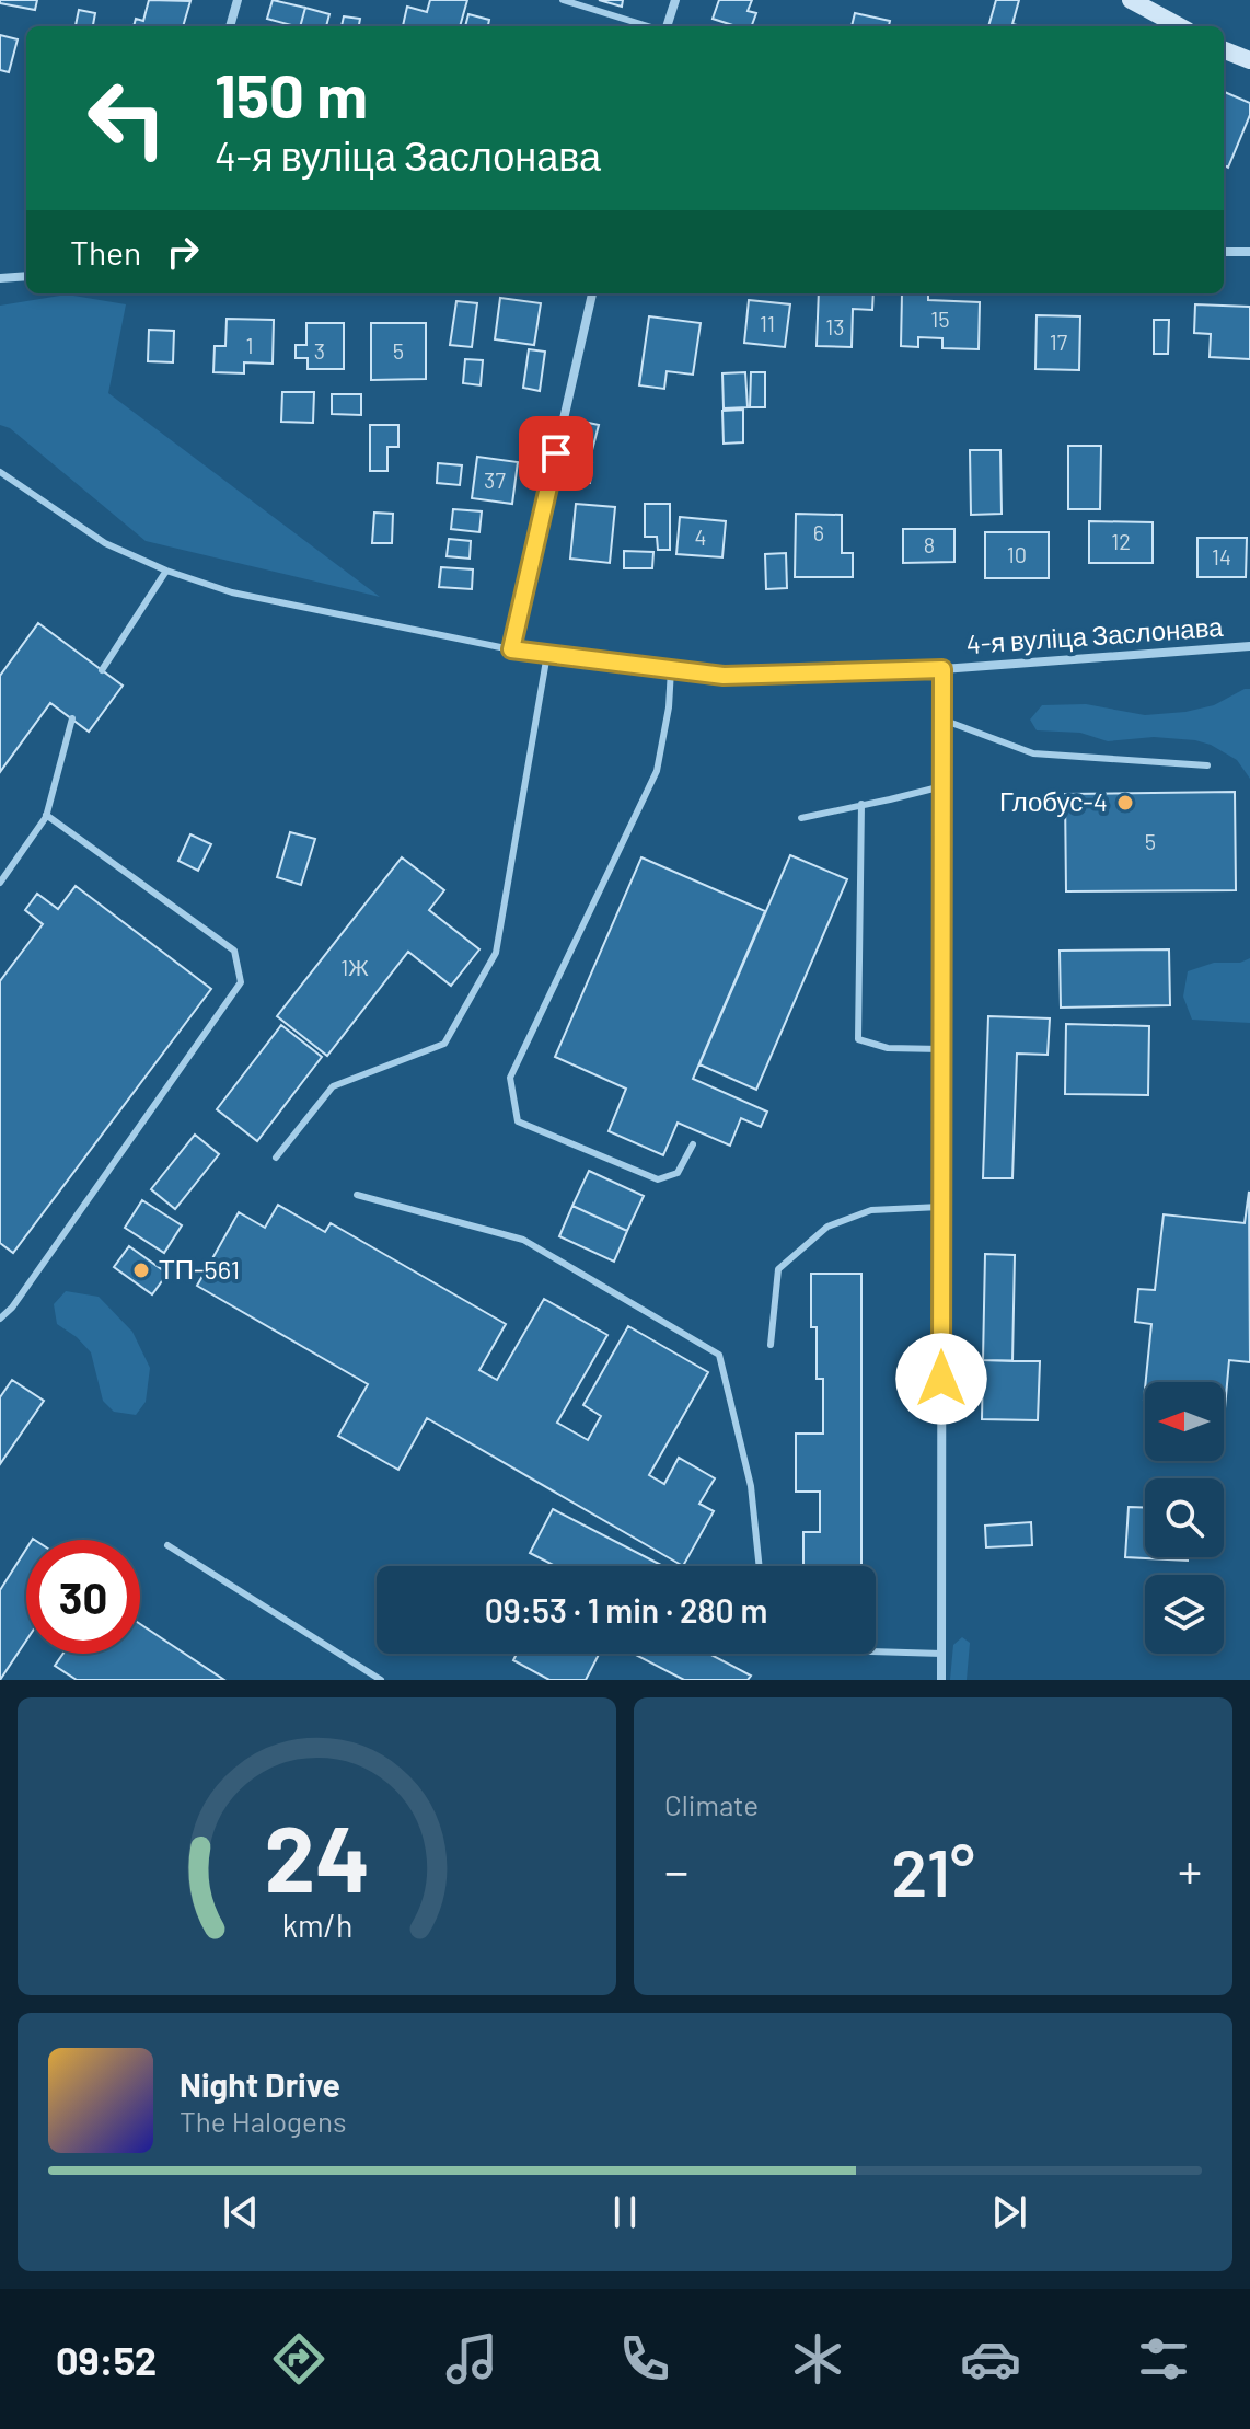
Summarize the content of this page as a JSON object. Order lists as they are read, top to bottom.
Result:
{
  "streets": {
    "street": ["4-я вуліца Заслонава"]
  },
  "places": ["Глобус-4", "ТП-561"],
  "house_numbers": [
    "15",
    "11",
    "13",
    "17",
    "1",
    "3",
    "5",
    "37",
    "6",
    "4",
    "12",
    "8",
    "10",
    "14",
    "5",
    "1Ж"
  ],
  "north": "left",
  "page": {
    "turn": ["150 m", "4-я вуліца Заслонава"],
    "then": "Then",
    "limit": "30",
    "trip": "09:53 · 1 min · 280 m",
    "tile": "Climate",
    "heat": ["−", "21°", "+"],
    "song": ["Night Drive", "The Halogens"],
    "tabs": "09:52",
    "gauge": ["24", "km/h"]
  }
}
